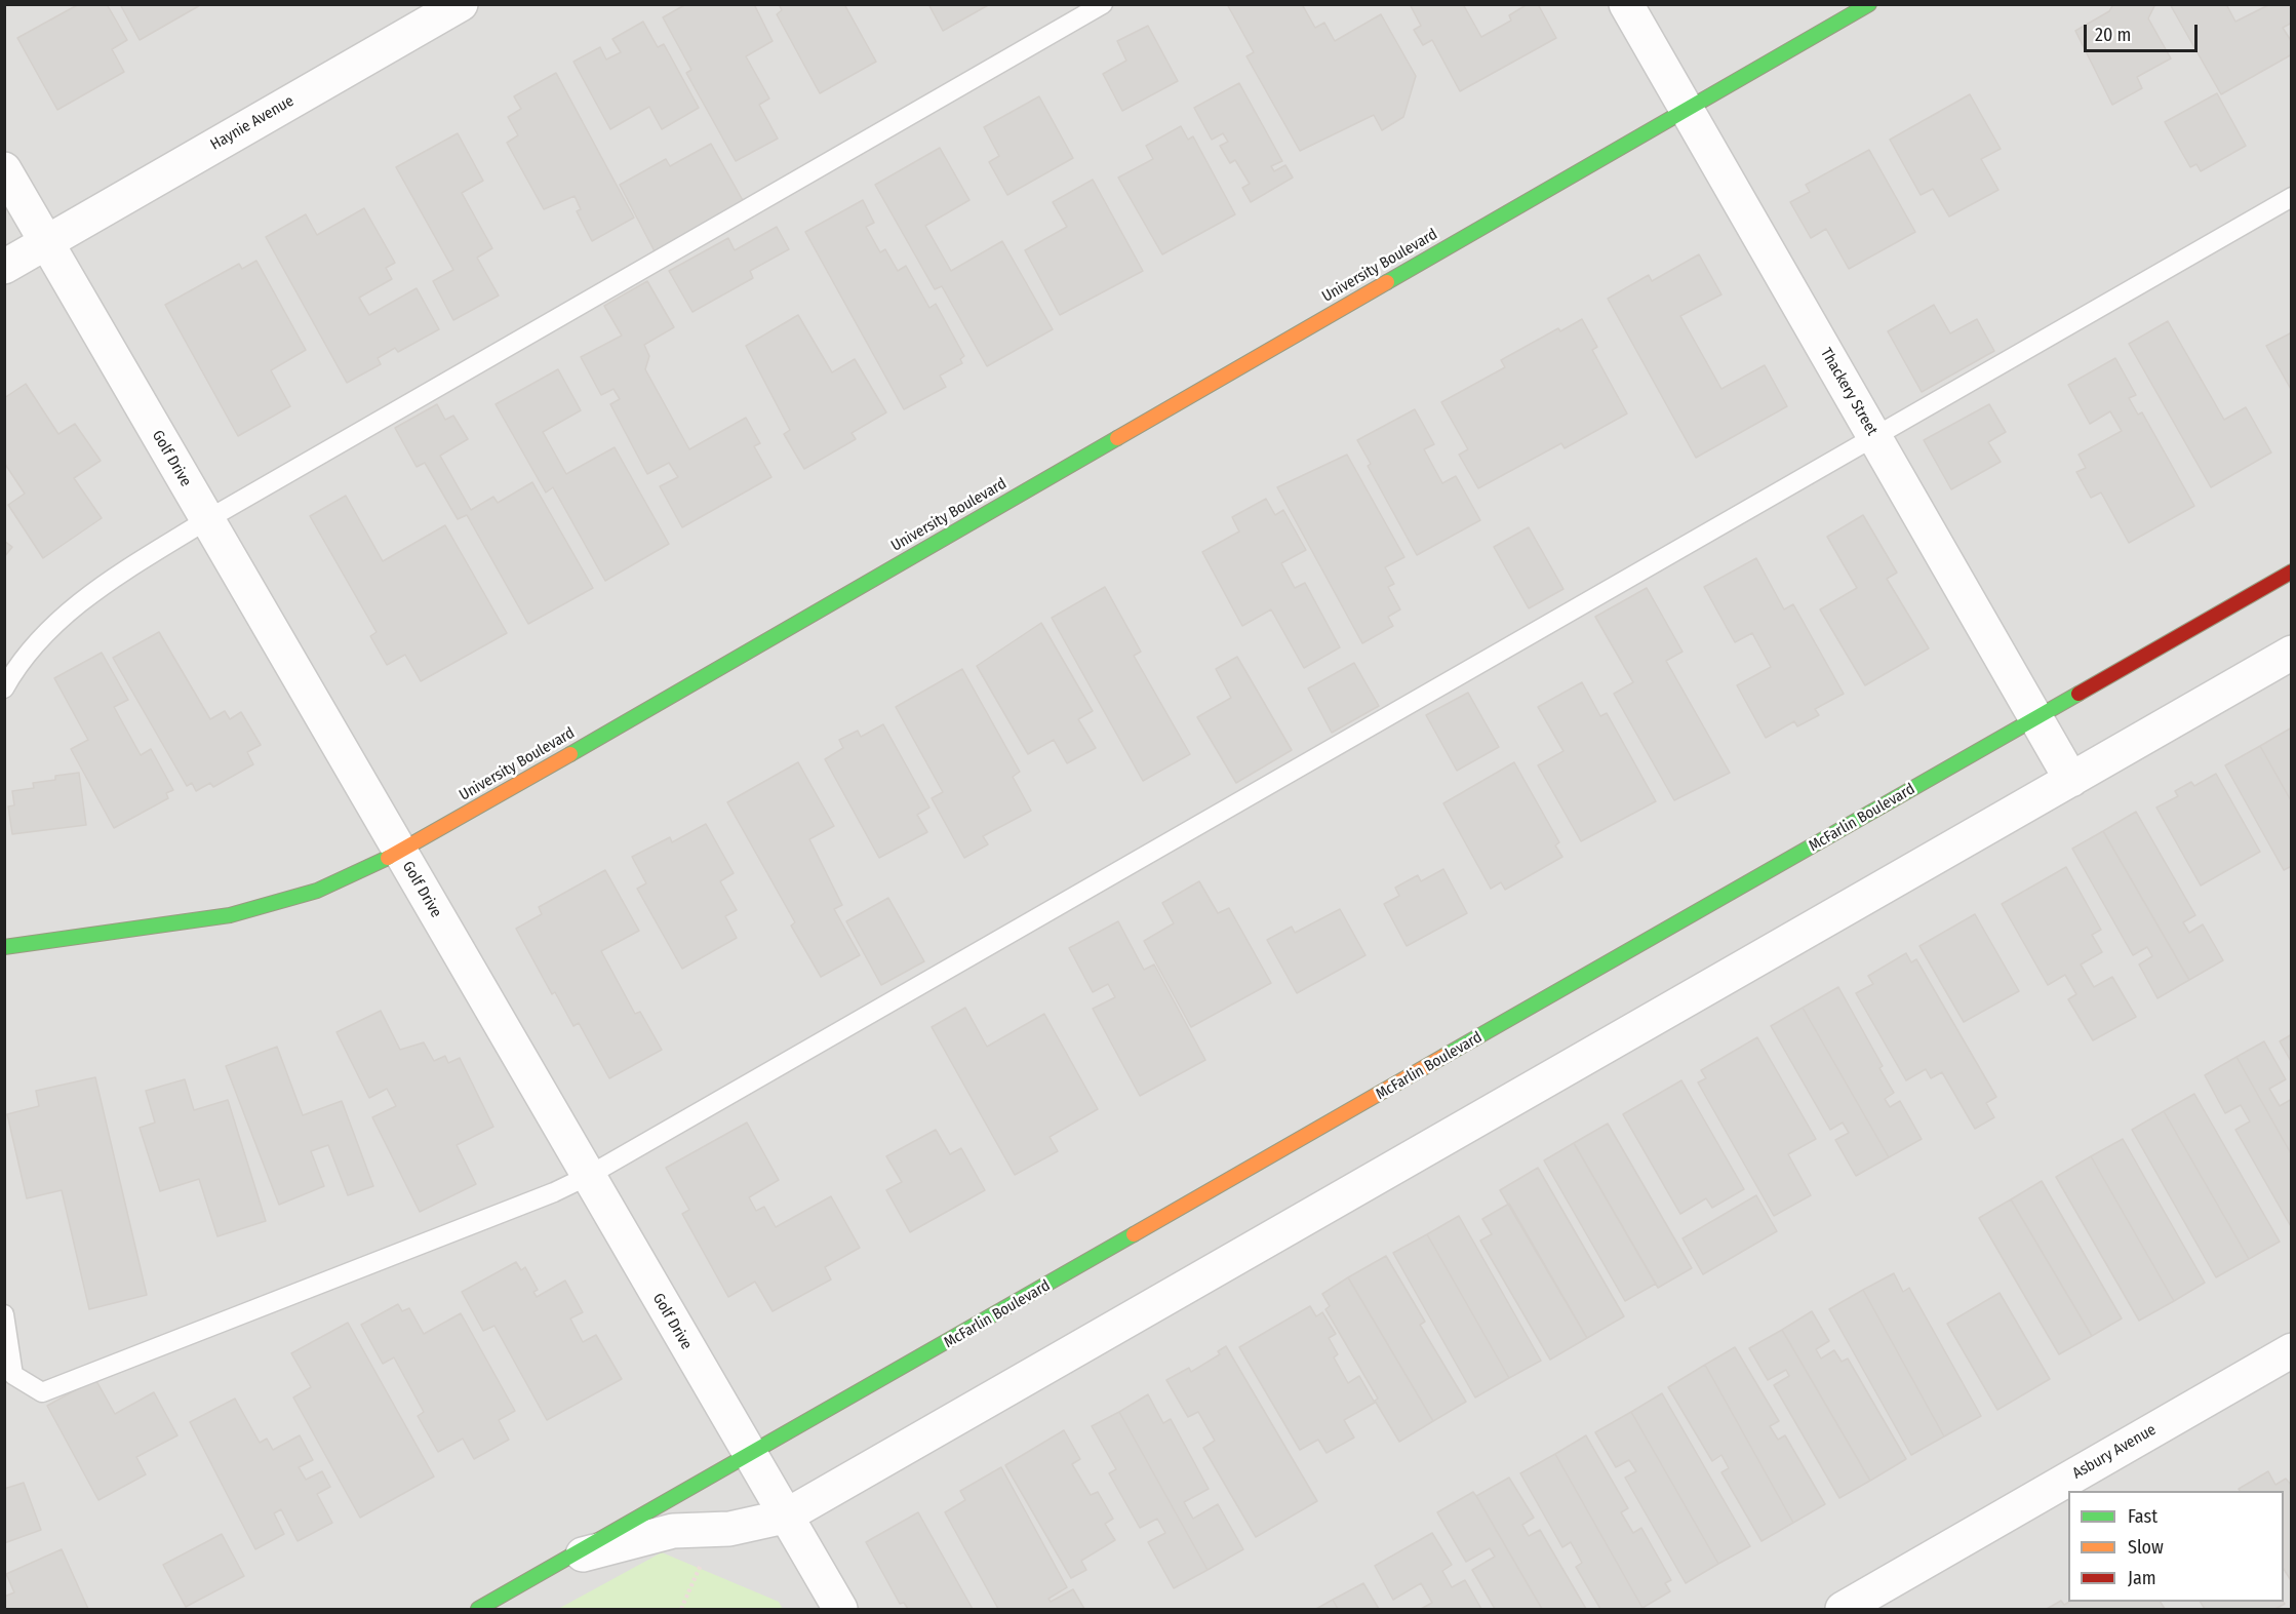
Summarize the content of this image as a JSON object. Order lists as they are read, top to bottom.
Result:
{
  "streets": {
    "street": [
      "Haynie Avenue",
      "University Boulevard",
      "Thackery Street",
      "Golf Drive",
      "McFarlin Boulevard",
      "Asbury Avenue"
    ]
  },
  "crossings": [
    ["Haynie Avenue", "Golf Drive"],
    ["University Boulevard", "Thackery Street"],
    ["University Boulevard", "Golf Drive"],
    ["Thackery Street", "McFarlin Boulevard"],
    ["Golf Drive", "McFarlin Boulevard"]
  ],
  "legend": ["Fast", "Slow", "Jam"],
  "scale_bar": "20 m"
}
